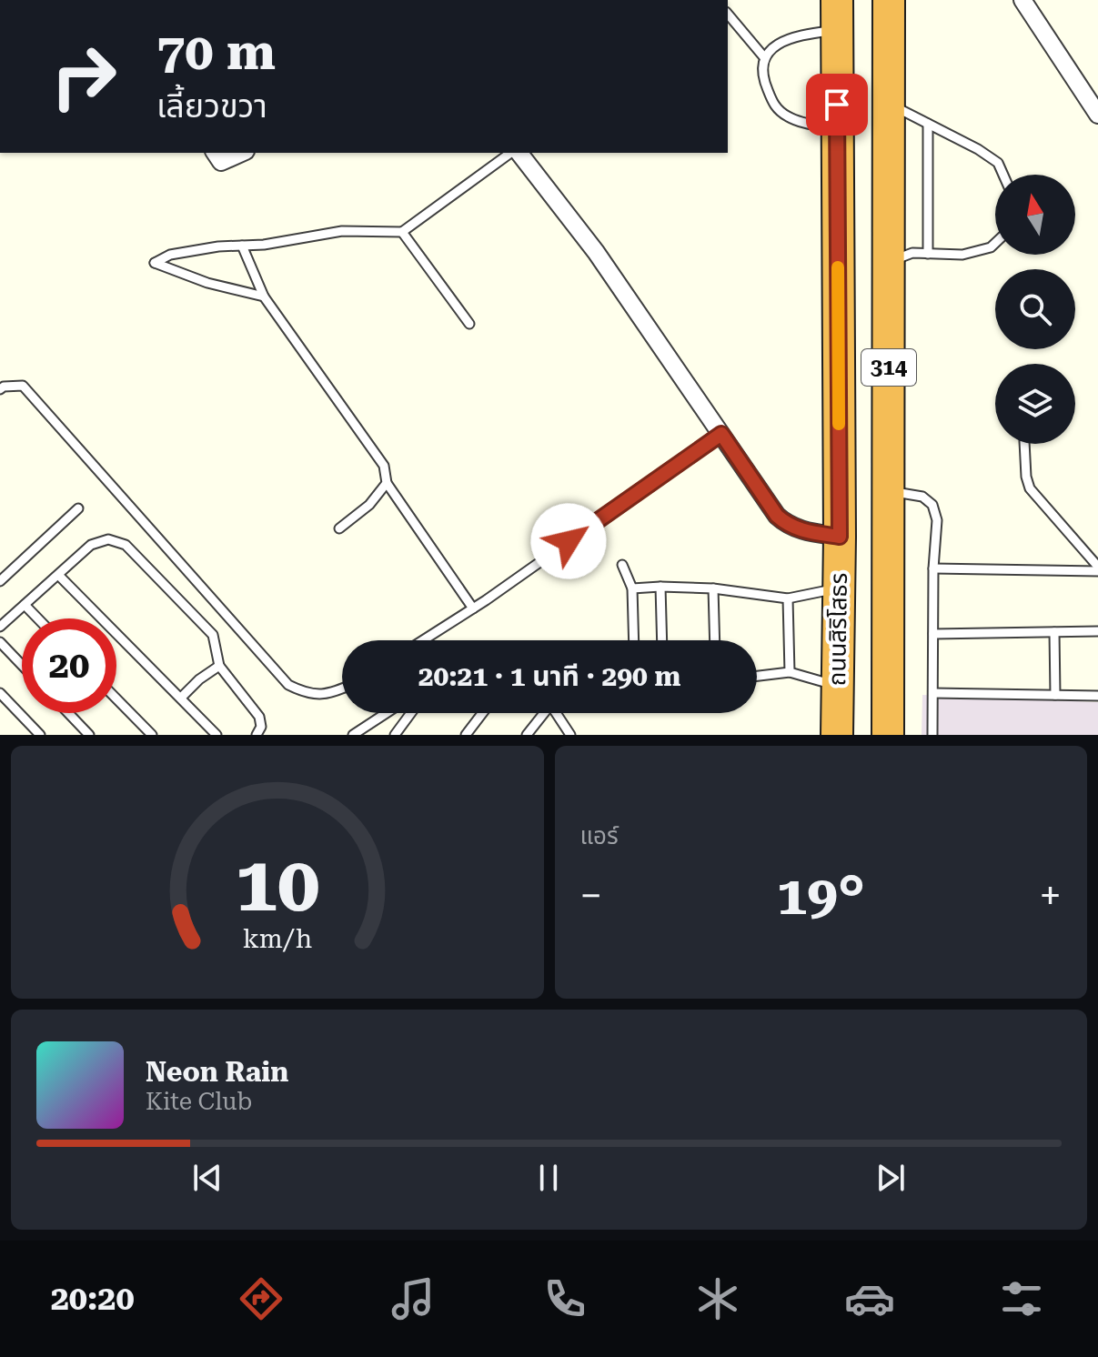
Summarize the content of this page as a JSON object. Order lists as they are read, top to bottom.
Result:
{
  "streets": {
    "highway": ["314", "ถนนสิริโสธร"]
  },
  "north": "top",
  "page": {
    "turn": ["70 m", "เลี้ยวขวา"],
    "limit": "20",
    "trip": "20:21 · 1 นาที · 290 m",
    "tile": "แอร์",
    "heat": ["−", "19°", "+"],
    "song": ["Neon Rain", "Kite Club"],
    "tabs": "20:20",
    "gauge": ["10", "km/h"]
  }
}
